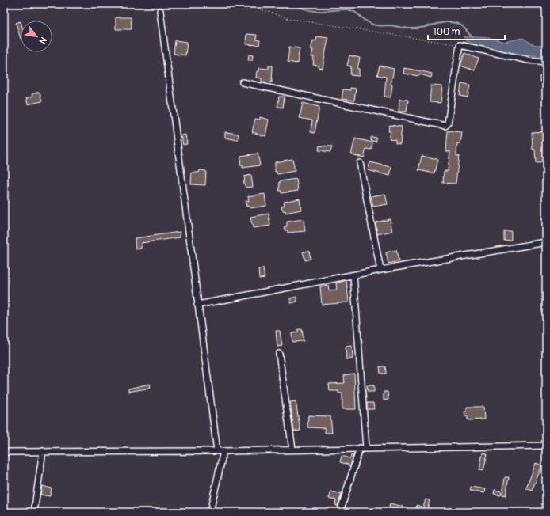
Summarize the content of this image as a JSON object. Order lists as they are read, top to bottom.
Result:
{
  "scale_bar": "100 m",
  "north": "bottom right"
}
